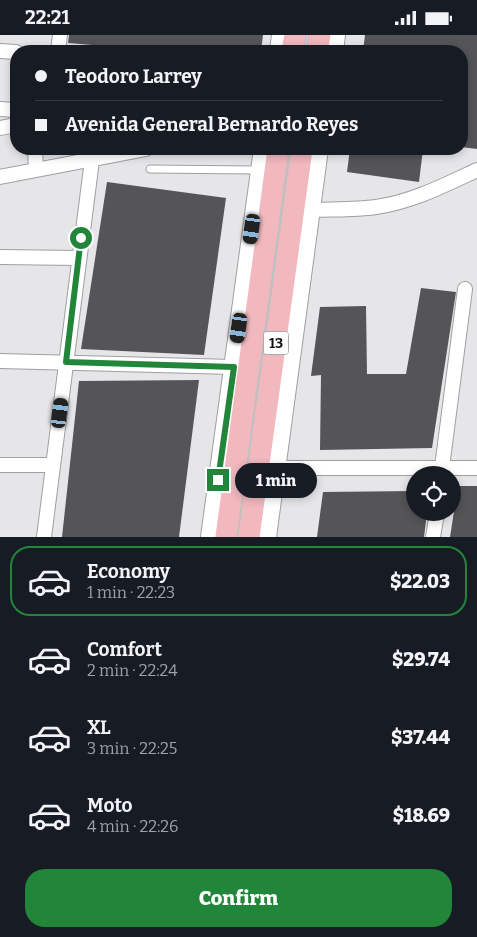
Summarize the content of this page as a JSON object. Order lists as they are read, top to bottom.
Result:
{
  "streets": {
    "main road": ["13"]
  },
  "page": {
    "status": "22:21",
    "banner": ["Teodoro Larrey", "Avenida General Bernardo Reyes"],
    "bubble": "1 min",
    "list": [
      {
        "name": "Economy",
        "note": "1 min · 22:23",
        "value": "$22.03"
      },
      {
        "name": "Comfort",
        "note": "2 min · 22:24",
        "value": "$29.74"
      },
      {
        "name": "XL",
        "note": "3 min · 22:25",
        "value": "$37.44"
      },
      {
        "name": "Moto",
        "note": "4 min · 22:26",
        "value": "$18.69"
      }
    ],
    "buttons": "Confirm"
  }
}
